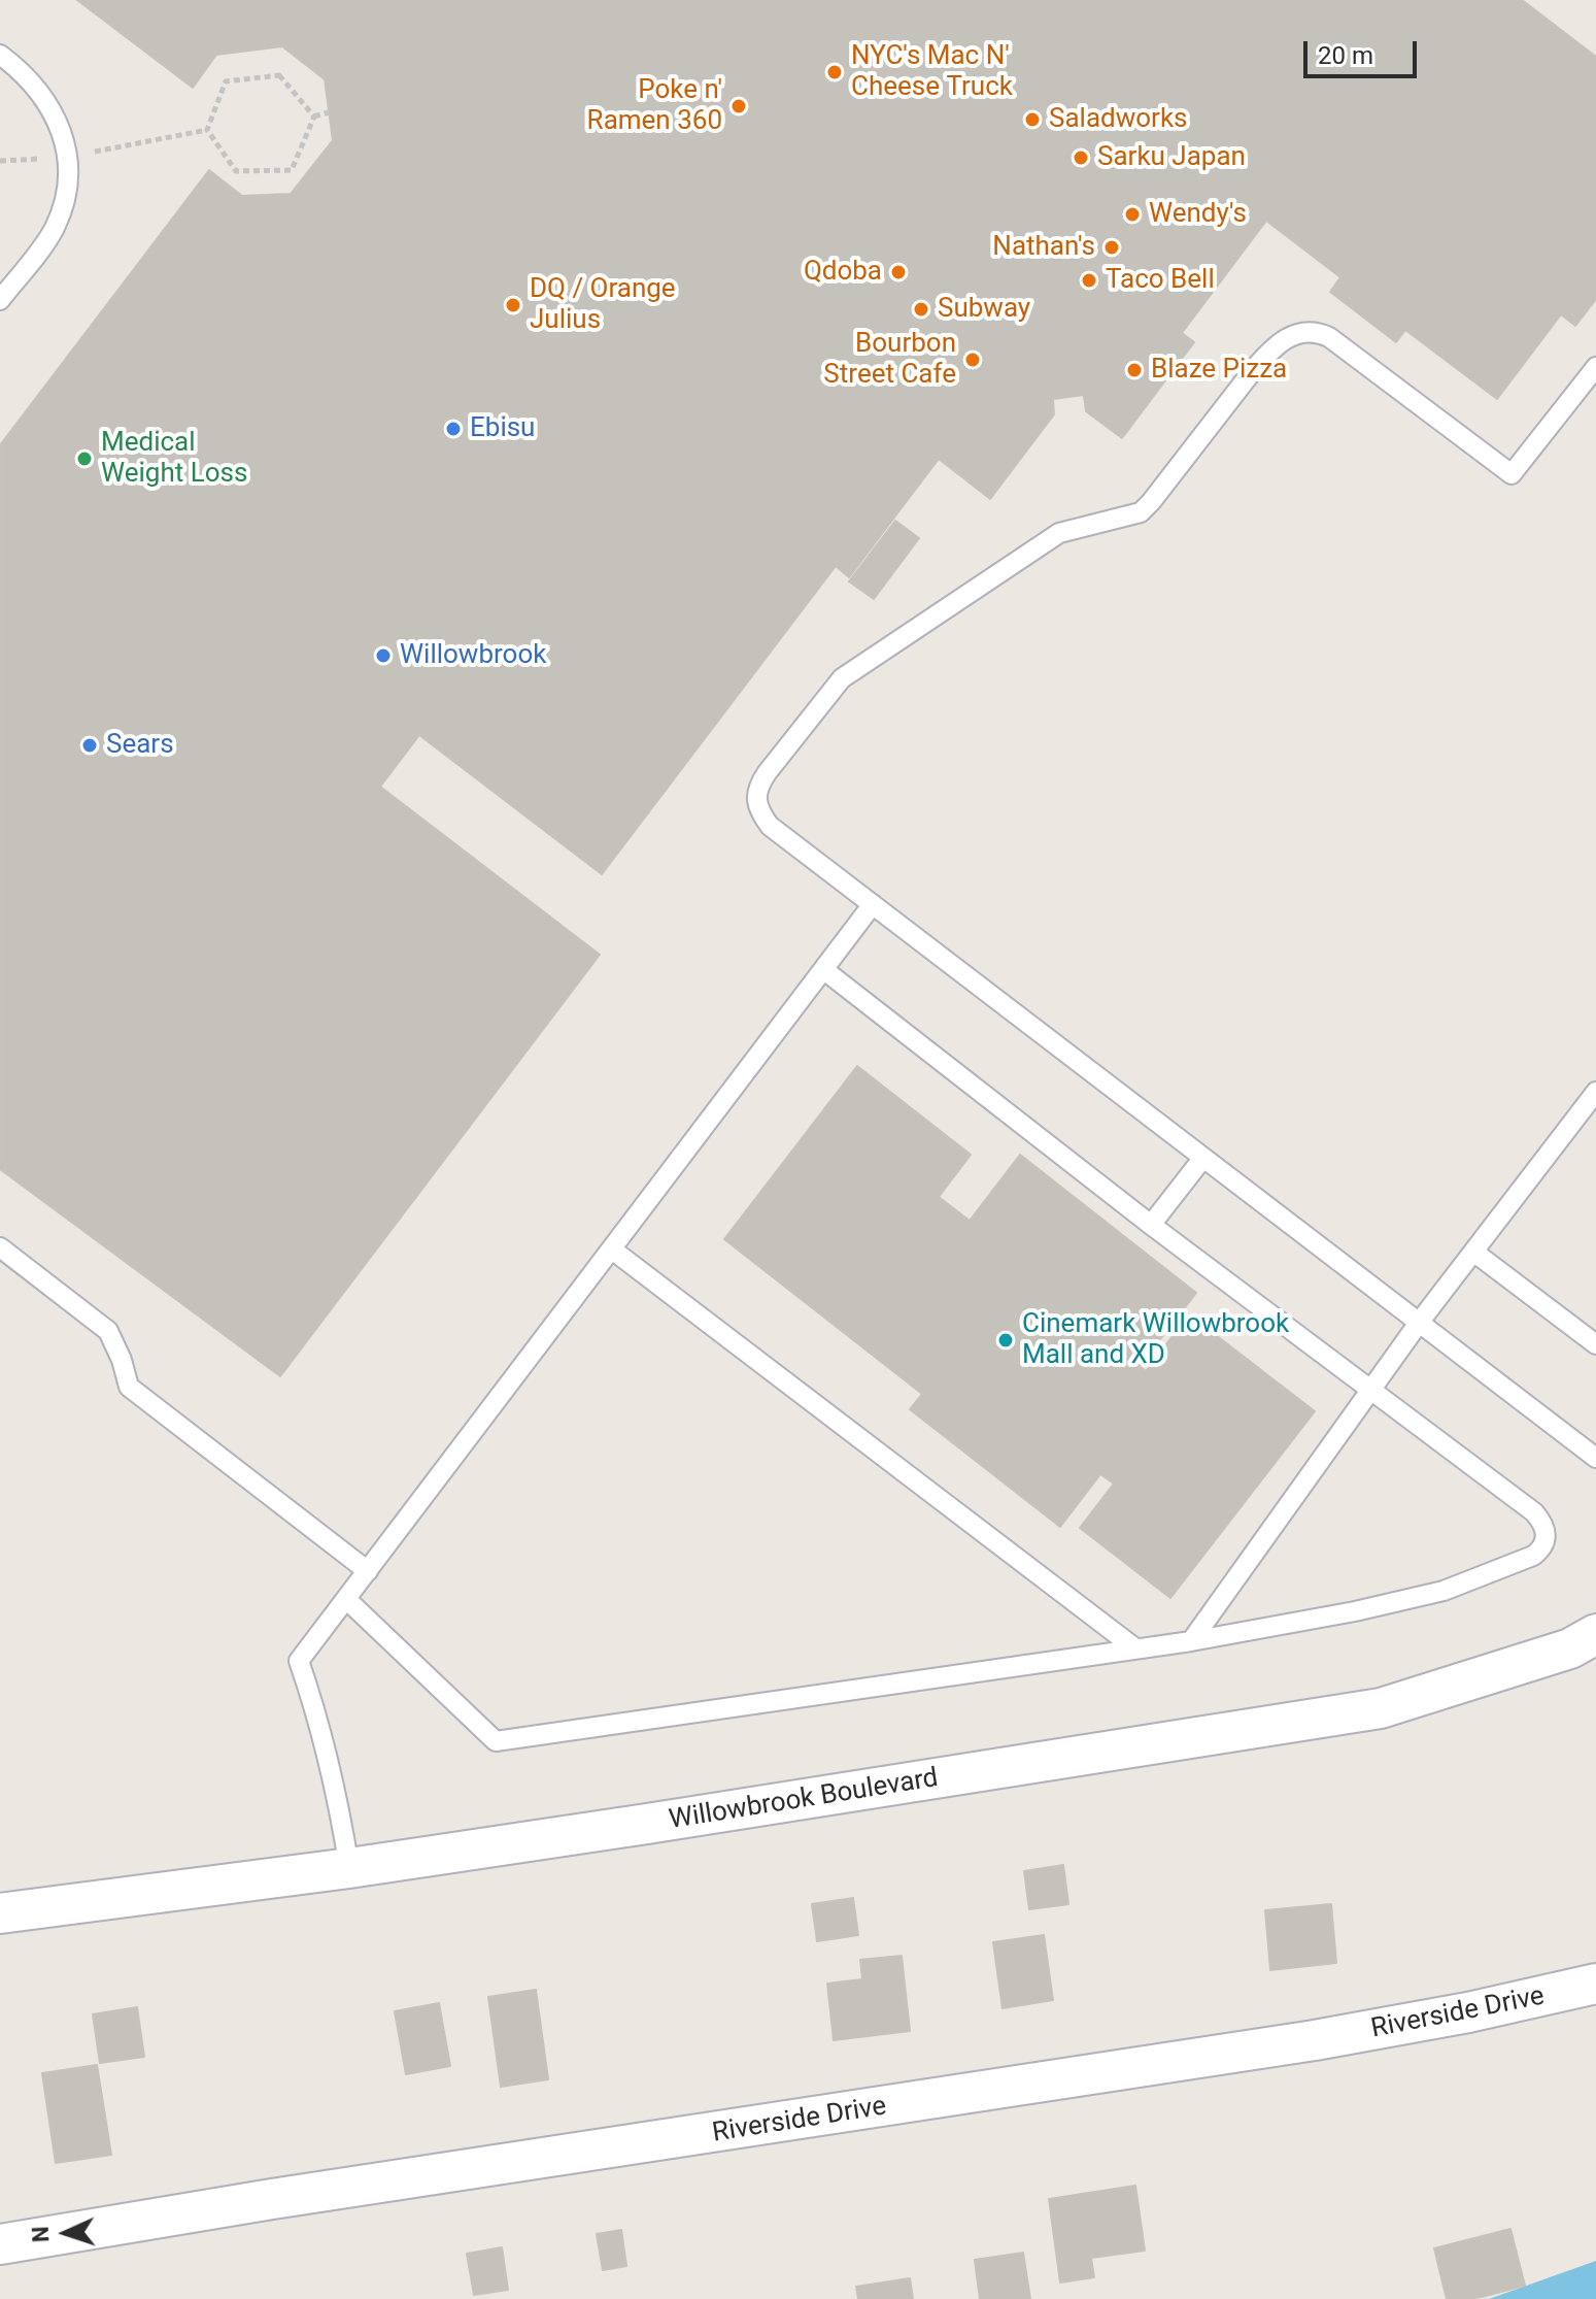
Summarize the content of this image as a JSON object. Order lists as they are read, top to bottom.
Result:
{
  "streets": {
    "street": ["Willowbrook Boulevard", "Riverside Drive"]
  },
  "places": [
    "NYC's Mac N' Cheese Truck",
    "Poke n' Ramen 360",
    "Saladworks",
    "Sarku Japan",
    "Wendy's",
    "Nathan's",
    "Qdoba",
    "Taco Bell",
    "DQ / Orange Julius",
    "Subway",
    "Bourbon Street Cafe",
    "Blaze Pizza",
    "Ebisu",
    "Medical Weight Loss",
    "Willowbrook",
    "Sears",
    "Cinemark Willowbrook Mall and XD"
  ],
  "scale_bar": "20 m",
  "north": "left"
}
